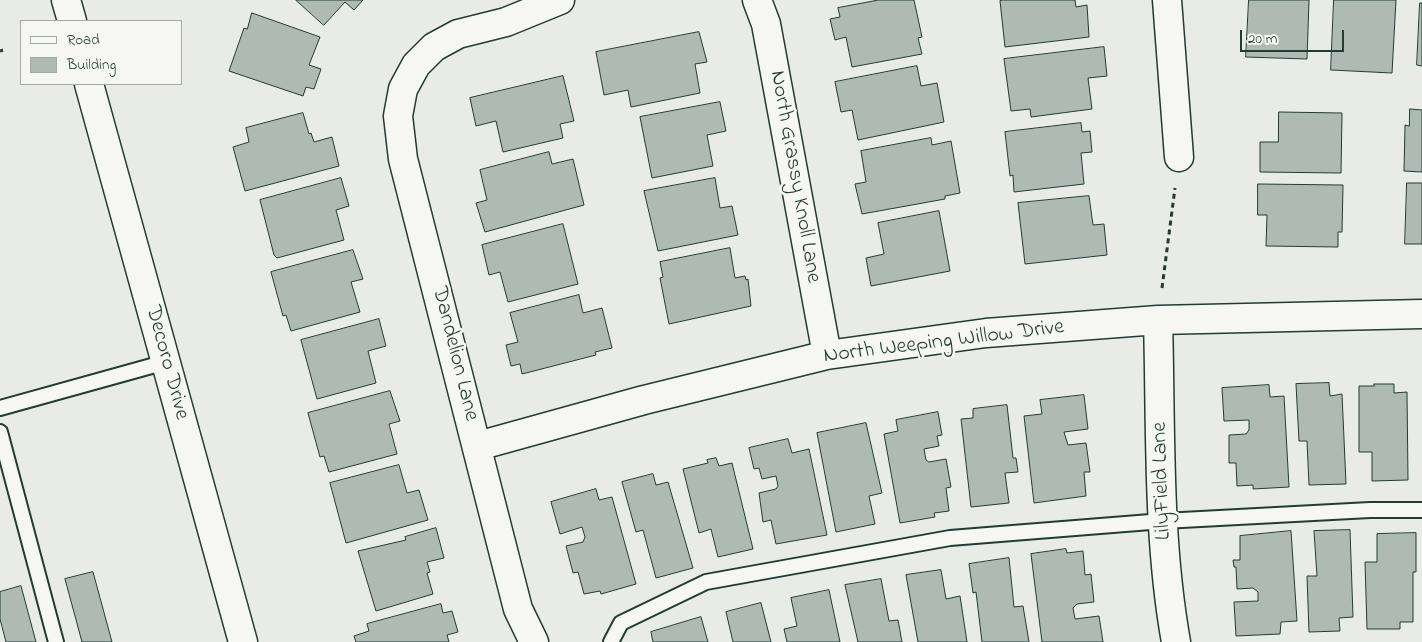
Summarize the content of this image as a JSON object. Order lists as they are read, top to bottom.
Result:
{
  "streets": {
    "street": [
      "North Grassy Knoll Lane",
      "North Weeping Willow Drive",
      "Dandelion Lane",
      "Decoro Drive",
      "LilyField Lane"
    ]
  },
  "crossings": [
    ["North Grassy Knoll Lane", "North Weeping Willow Drive"],
    ["North Weeping Willow Drive", "Dandelion Lane"],
    ["North Weeping Willow Drive", "LilyField Lane"]
  ],
  "legend": ["Road", "Building"],
  "scale_bar": "20 m"
}
